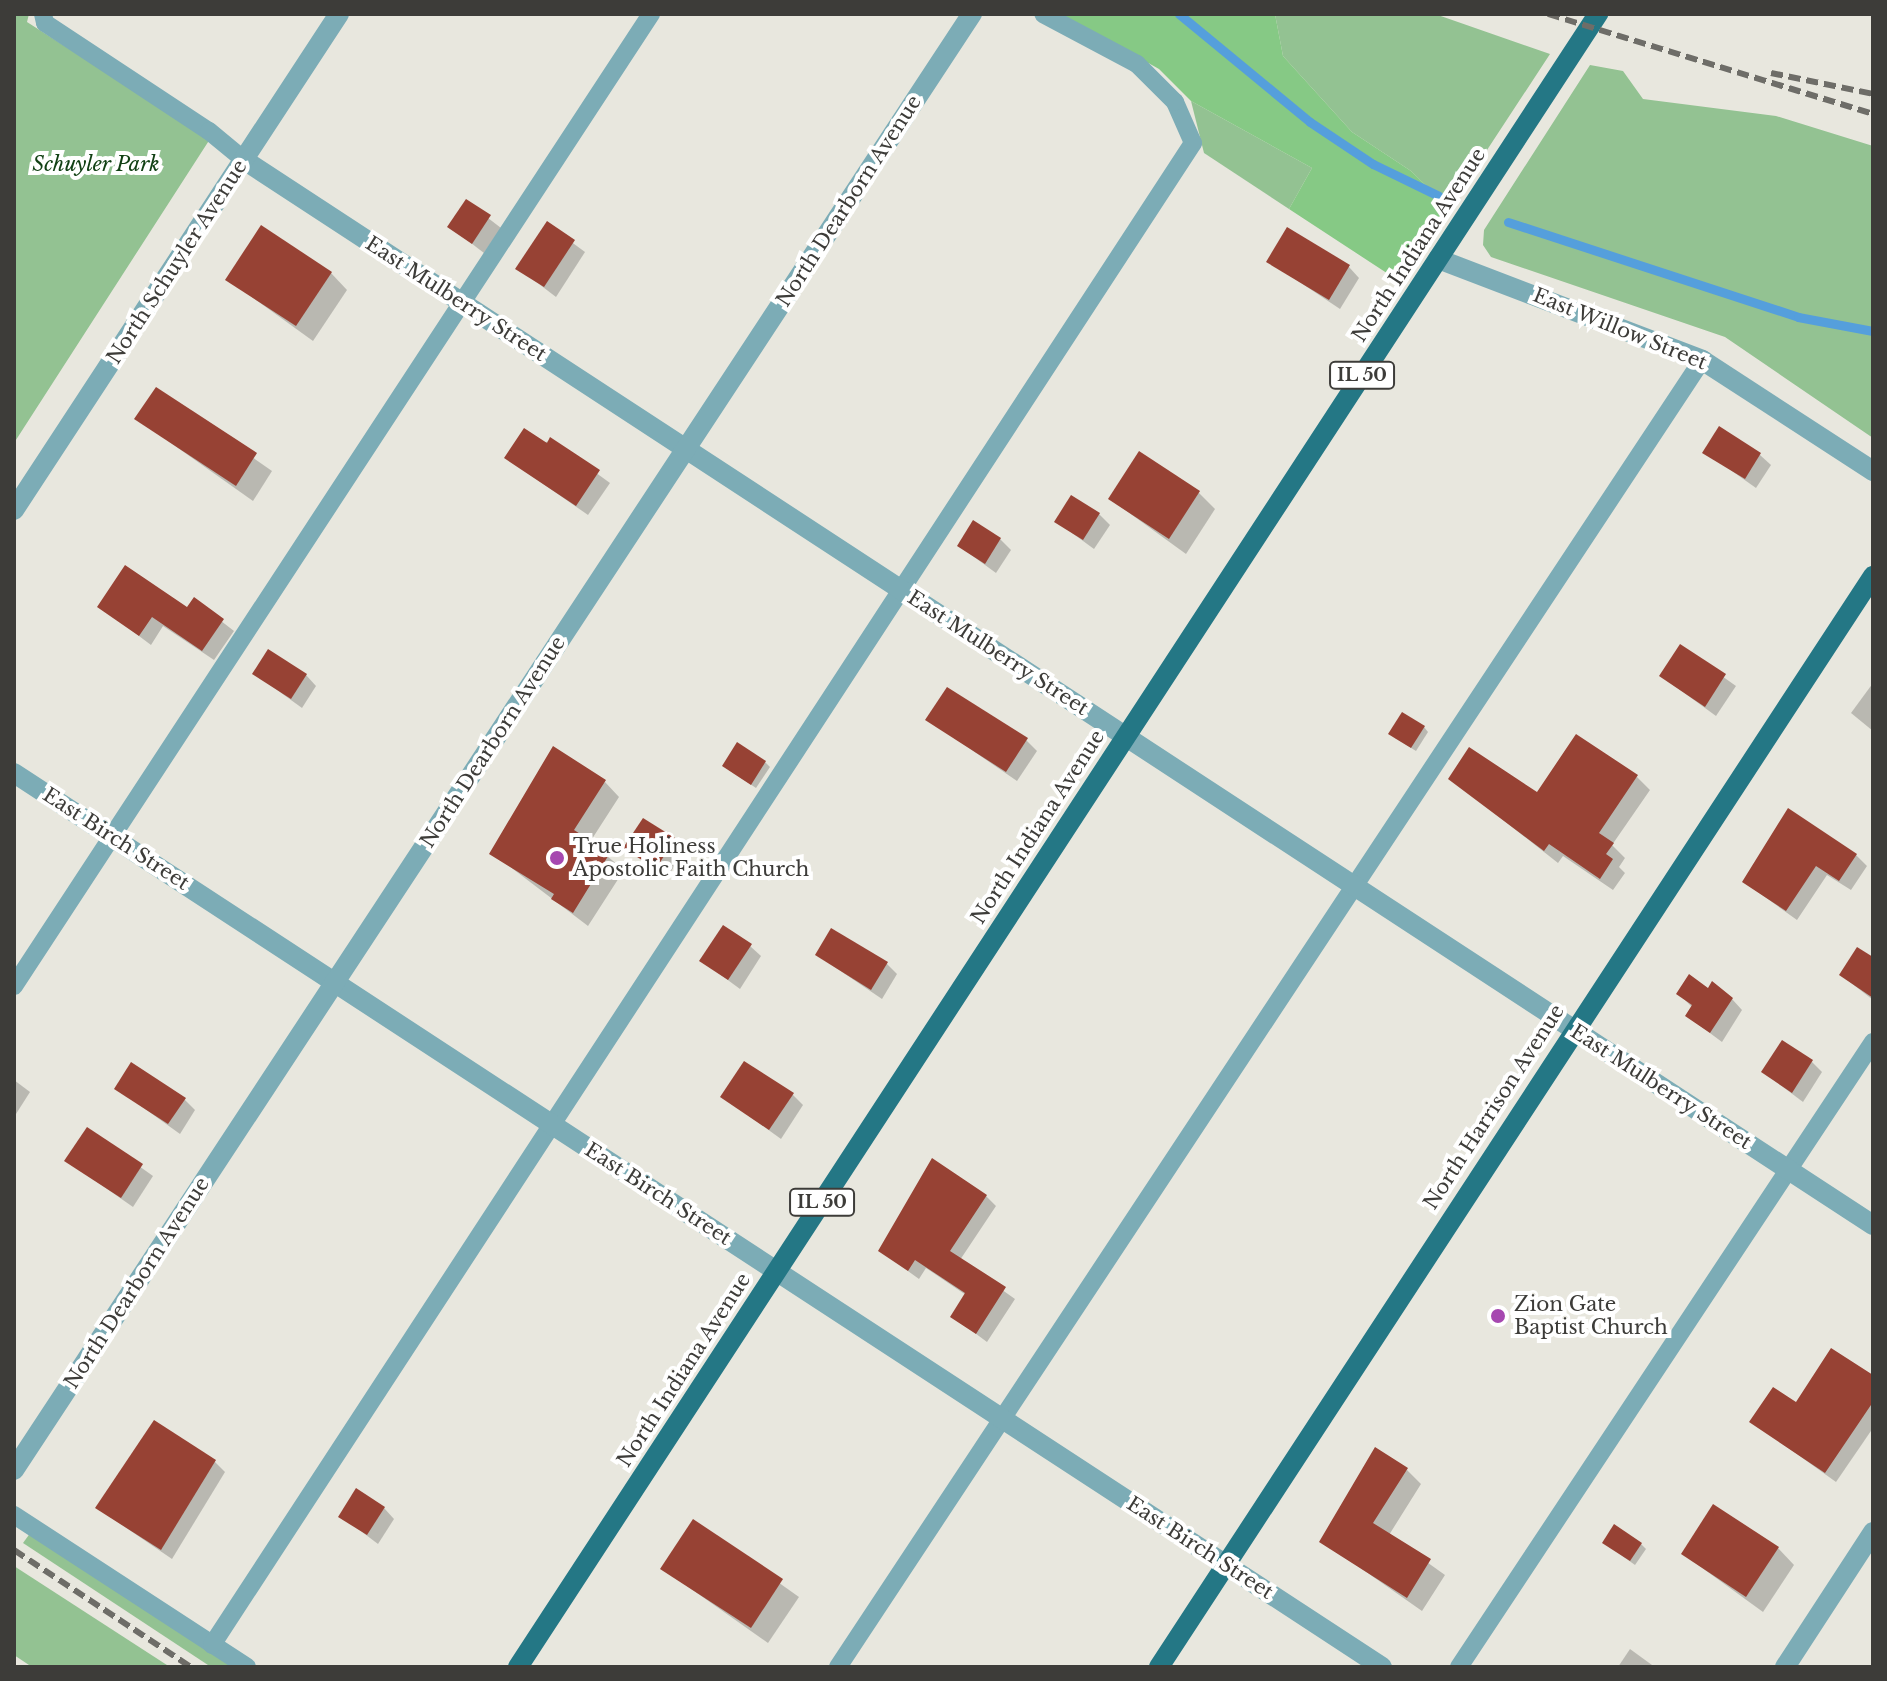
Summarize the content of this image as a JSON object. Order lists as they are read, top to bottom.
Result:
{
  "streets": {
    "main road": ["North Indiana Avenue", "IL 50", "North Harrison Avenue"],
    "street": [
      "North Dearborn Avenue",
      "North Schuyler Avenue",
      "East Mulberry Street",
      "East Willow Street",
      "East Birch Street"
    ]
  },
  "crossings": [
    ["North Dearborn Avenue", "East Mulberry Street"],
    ["North Dearborn Avenue", "East Birch Street"],
    ["North Indiana Avenue", "East Mulberry Street"],
    ["North Indiana Avenue", "East Willow Street"],
    ["North Indiana Avenue", "East Birch Street"],
    ["North Schuyler Avenue", "East Mulberry Street"],
    ["East Mulberry Street", "North Harrison Avenue"],
    ["East Birch Street", "North Harrison Avenue"]
  ],
  "parks": ["Schuyler Park"],
  "places": ["True Holiness Apostolic Faith Church", "Zion Gate Baptist Church"]
}
